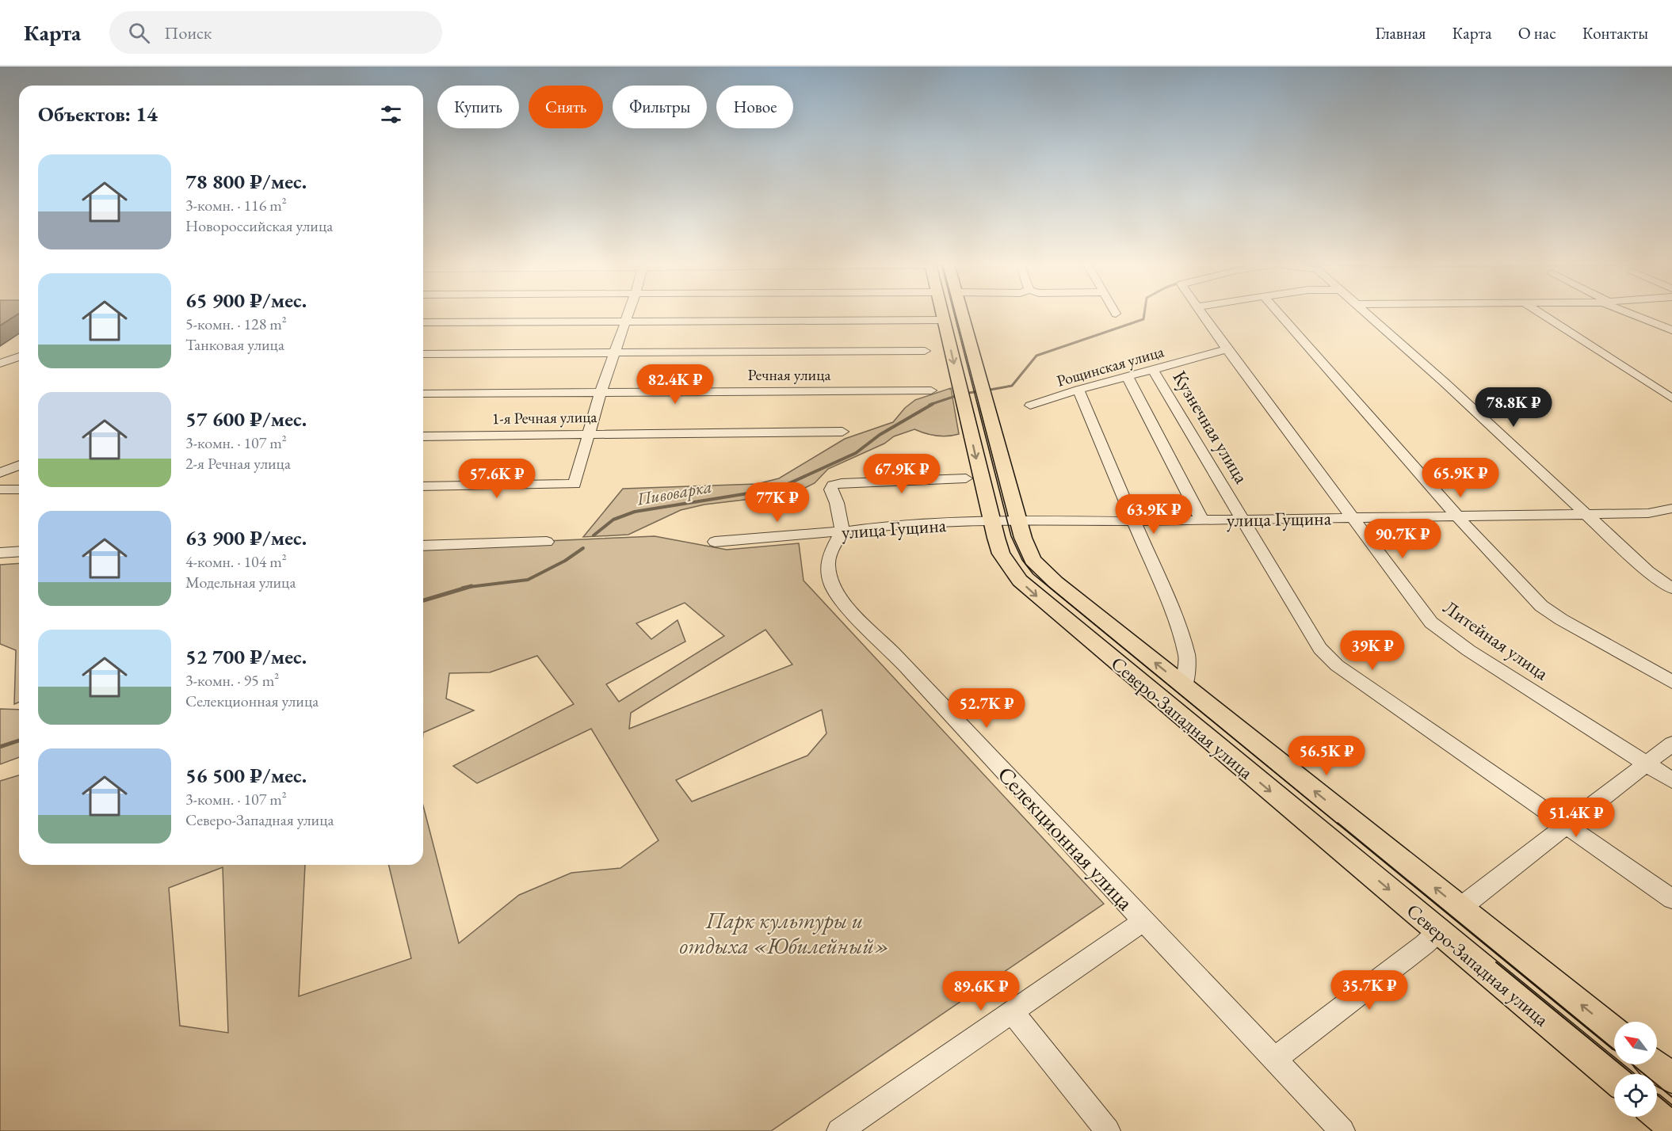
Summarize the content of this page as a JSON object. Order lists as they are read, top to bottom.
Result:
{
  "streets": {
    "main road": ["Северо-Западная улица"],
    "street": [
      "Рощинская улица",
      "Речная улица",
      "1-я Речная улица",
      "Кузнечная улица",
      "улица Гущина",
      "Литейная улица",
      "Селекционная улица"
    ]
  },
  "crossings": [
    ["Рощинская улица", "Кузнечная улица"],
    ["Рощинская улица", "Литейная улица"],
    ["Кузнечная улица", "улица Гущина"],
    ["улица Гущина", "Литейная улица"],
    ["улица Гущина", "Северо-Западная улица"],
    ["улица Гущина", "Селекционная улица"]
  ],
  "water": ["Пивоварка"],
  "parks": ["Парк культуры и отдыха «Юбилейный»"],
  "north": "top left",
  "page": {
    "header": "Карта",
    "search": "Поиск",
    "nav": [
      "Главная",
      "Карта",
      "О нас",
      "Контакты"
    ],
    "chip": [
      "Купить",
      "Снять",
      "Фильтры",
      "Новое"
    ],
    "heading": "Объектов: 14",
    "list": [
      {
        "name": "78 800 ₽/мес.",
        "note": "3-комн. · 116 m² · Новороссийская улица"
      },
      {
        "name": "65 900 ₽/мес.",
        "note": "5-комн. · 128 m² · Танковая улица"
      },
      {
        "name": "57 600 ₽/мес.",
        "note": "3-комн. · 107 m² · 2-я Речная улица"
      },
      {
        "name": "63 900 ₽/мес.",
        "note": "4-комн. · 104 m² · Модельная улица"
      },
      {
        "name": "52 700 ₽/мес.",
        "note": "3-комн. · 95 m² · Селекционная улица"
      },
      {
        "name": "56 500 ₽/мес.",
        "note": "3-комн. · 107 m² · Северо-Западная улица"
      }
    ],
    "price": [
      "82.4K ₽",
      "78.8K ₽",
      "67.9K ₽",
      "65.9K ₽",
      "57.6K ₽",
      "77K ₽",
      "63.9K ₽",
      "90.7K ₽",
      "39K ₽",
      "52.7K ₽",
      "56.5K ₽",
      "51.4K ₽",
      "35.7K ₽",
      "89.6K ₽"
    ]
  }
}
